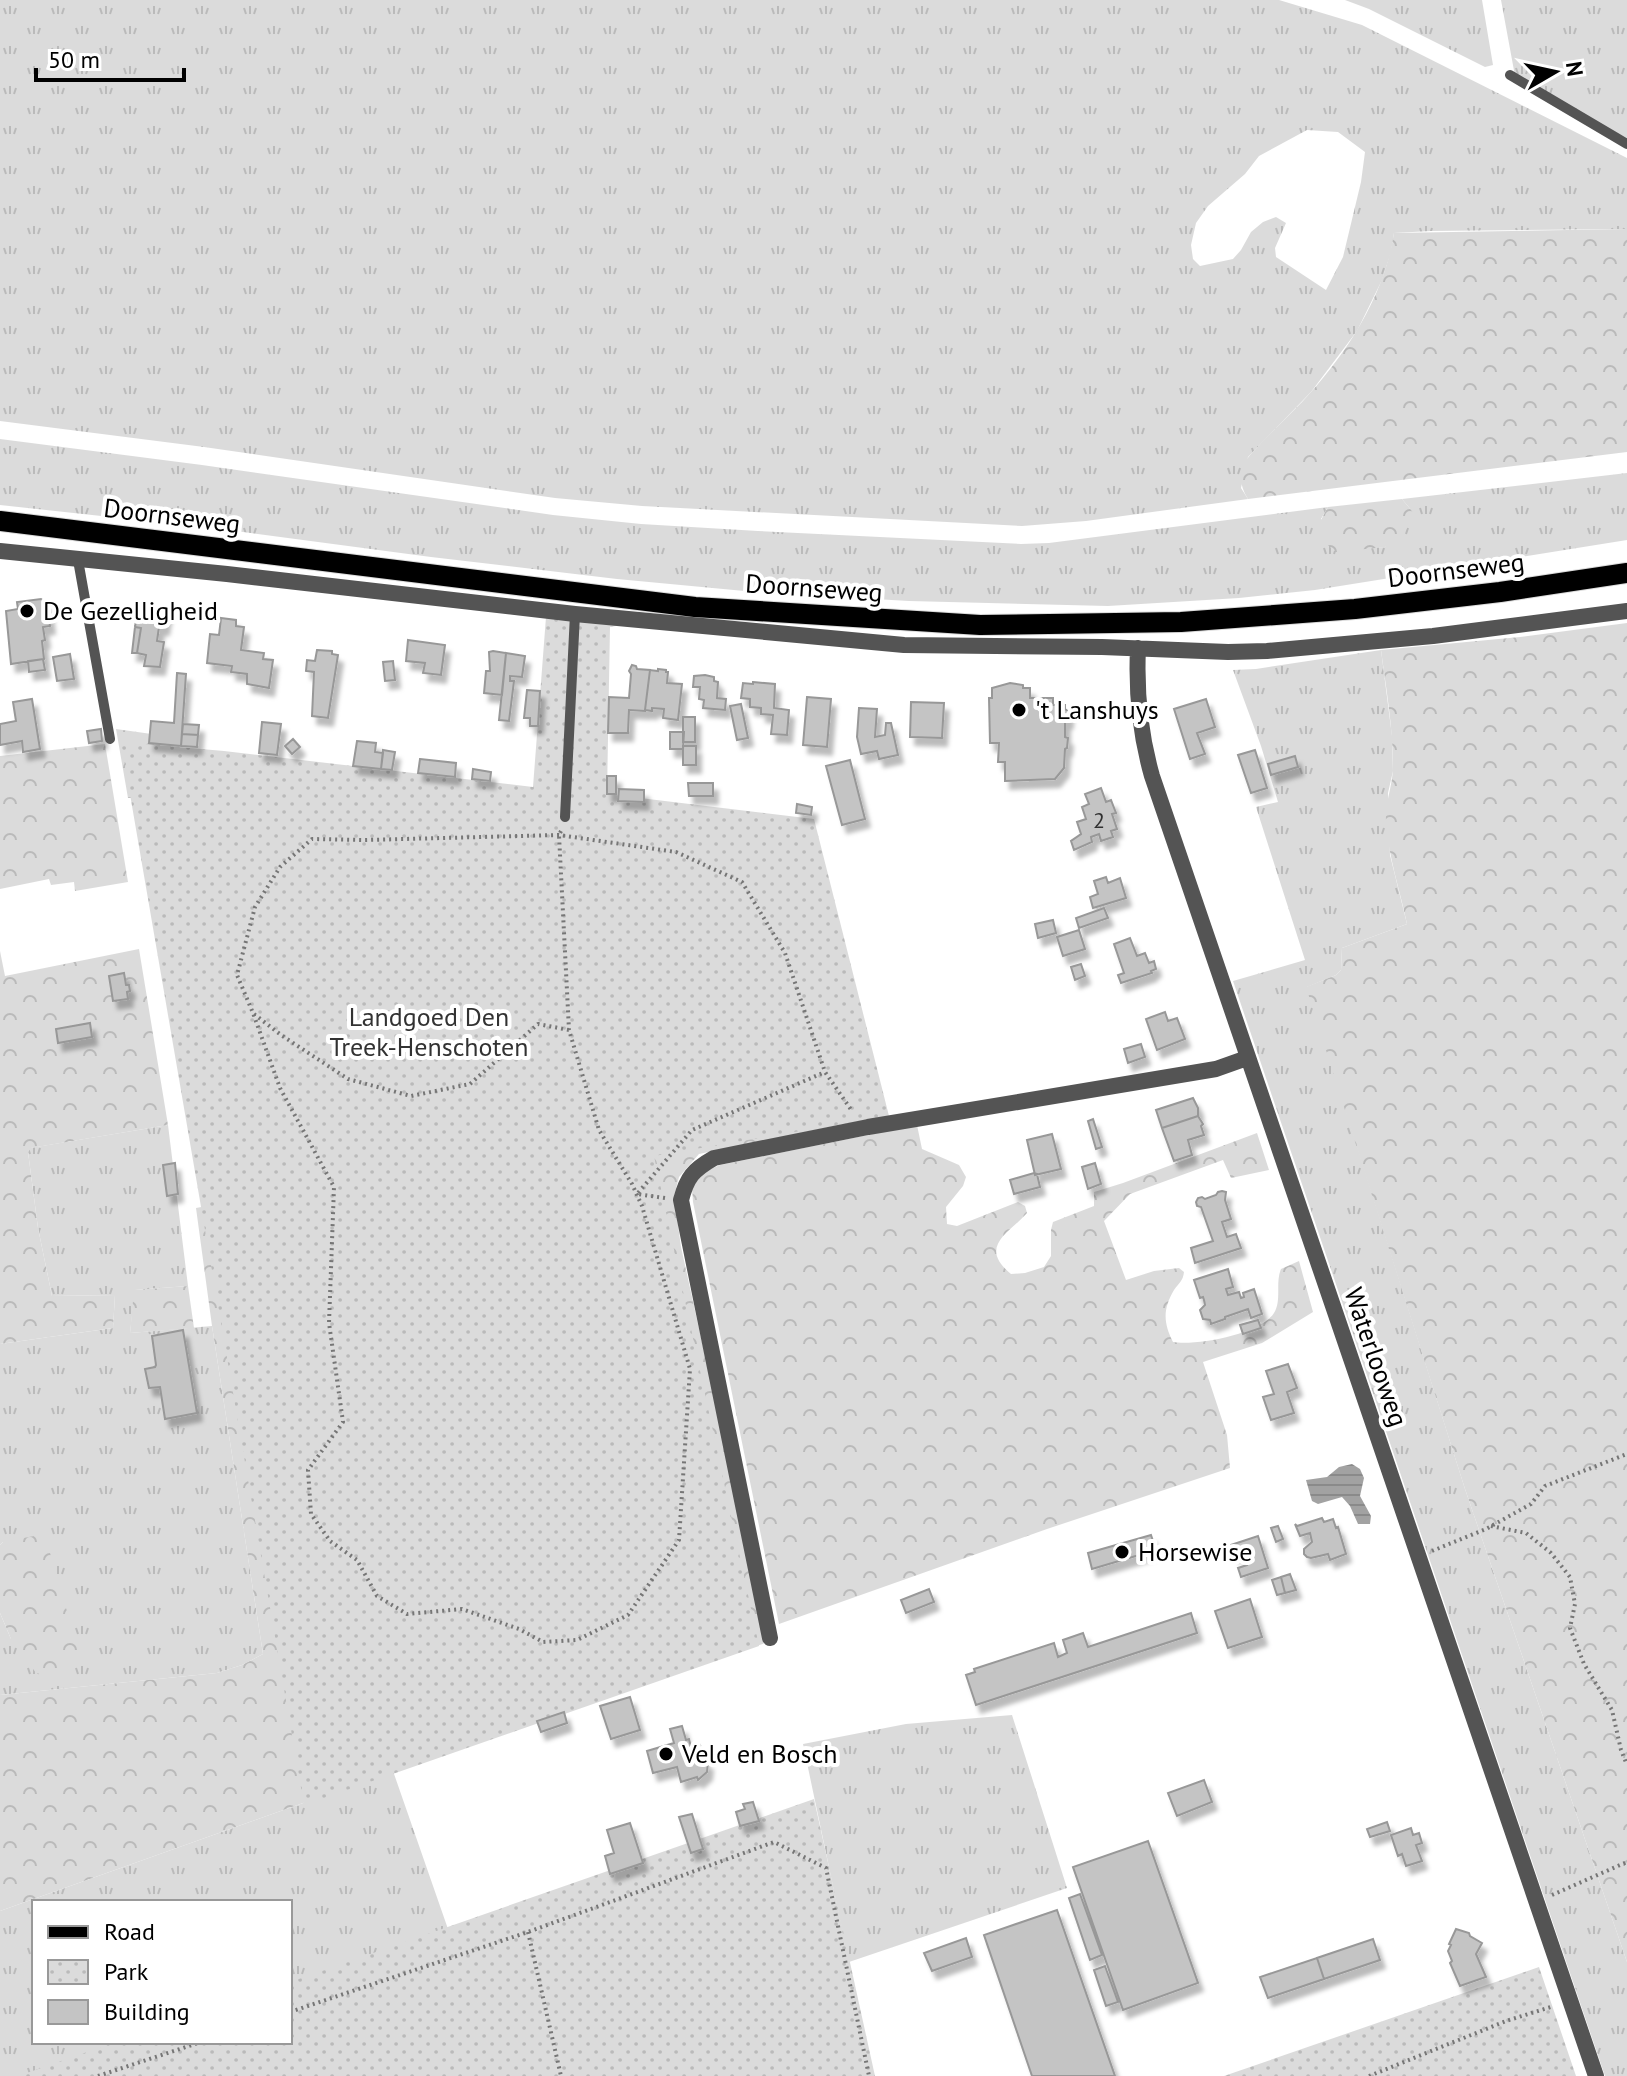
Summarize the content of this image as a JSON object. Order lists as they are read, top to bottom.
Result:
{
  "streets": {
    "main road": ["Doornseweg"],
    "street": ["Waterlooweg"]
  },
  "crossings": [
    ["Doornseweg", "Waterlooweg"]
  ],
  "parks": ["Landgoed Den Treek-Henschoten"],
  "places": [
    "De Gezelligheid",
    "'t Lanshuys",
    "Horsewise",
    "Veld en Bosch"
  ],
  "house_numbers": ["2"],
  "legend": ["Road", "Park", "Building"],
  "scale_bar": "50 m",
  "north": "right"
}
